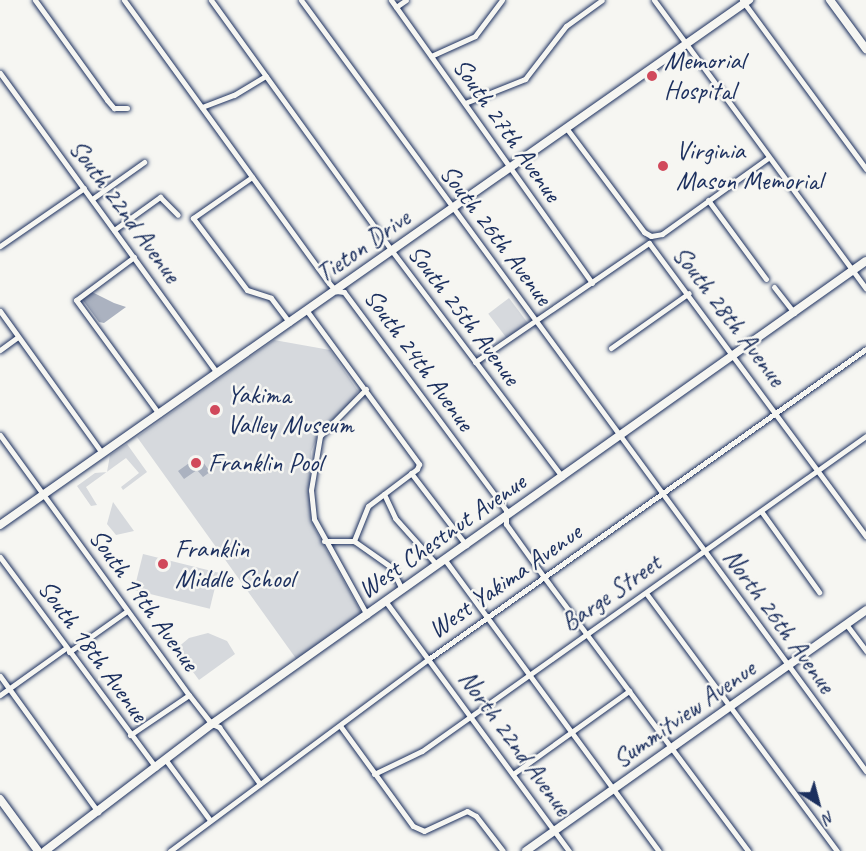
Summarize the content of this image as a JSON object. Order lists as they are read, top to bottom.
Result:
{
  "streets": {
    "main road": ["Tieton Drive", "West Chestnut Avenue", "Summitview Avenue"],
    "street": [
      "South 27th Avenue",
      "South 22nd Avenue",
      "South 26th Avenue",
      "South 25th Avenue",
      "South 28th Avenue",
      "South 24th Avenue",
      "West Yakima Avenue",
      "Barge Street",
      "South 19th Avenue",
      "North 26th Avenue",
      "South 18th Avenue",
      "North 22nd Avenue"
    ]
  },
  "crossings": [
    ["South 27th Avenue", "Tieton Drive"],
    ["South 27th Avenue", "South 28th Avenue"],
    ["South 22nd Avenue", "Tieton Drive"],
    ["South 26th Avenue", "Tieton Drive"],
    ["South 26th Avenue", "West Chestnut Avenue"],
    ["South 26th Avenue", "West Yakima Avenue"],
    ["South 26th Avenue", "North 26th Avenue"],
    ["Tieton Drive", "South 25th Avenue"],
    ["Tieton Drive", "South 28th Avenue"],
    ["Tieton Drive", "South 24th Avenue"],
    ["Tieton Drive", "South 19th Avenue"],
    ["South 25th Avenue", "West Chestnut Avenue"],
    ["South 28th Avenue", "West Chestnut Avenue"],
    ["South 28th Avenue", "West Yakima Avenue"],
    ["South 28th Avenue", "Barge Street"],
    ["South 24th Avenue", "West Chestnut Avenue"],
    ["South 24th Avenue", "West Yakima Avenue"],
    ["South 24th Avenue", "Barge Street"],
    ["South 24th Avenue", "Summitview Avenue"],
    ["West Chestnut Avenue", "South 19th Avenue"],
    ["West Chestnut Avenue", "South 18th Avenue"],
    ["West Yakima Avenue", "South 19th Avenue"],
    ["West Yakima Avenue", "North 26th Avenue"],
    ["West Yakima Avenue", "North 22nd Avenue"],
    ["Barge Street", "North 26th Avenue"],
    ["Barge Street", "North 22nd Avenue"],
    ["North 26th Avenue", "Summitview Avenue"],
    ["Summitview Avenue", "North 22nd Avenue"]
  ],
  "places": [
    "Memorial Hospital",
    "Virginia Mason Memorial",
    "Yakima Valley Museum",
    "Franklin Pool",
    "Franklin Middle School"
  ],
  "north": "bottom right"
}
